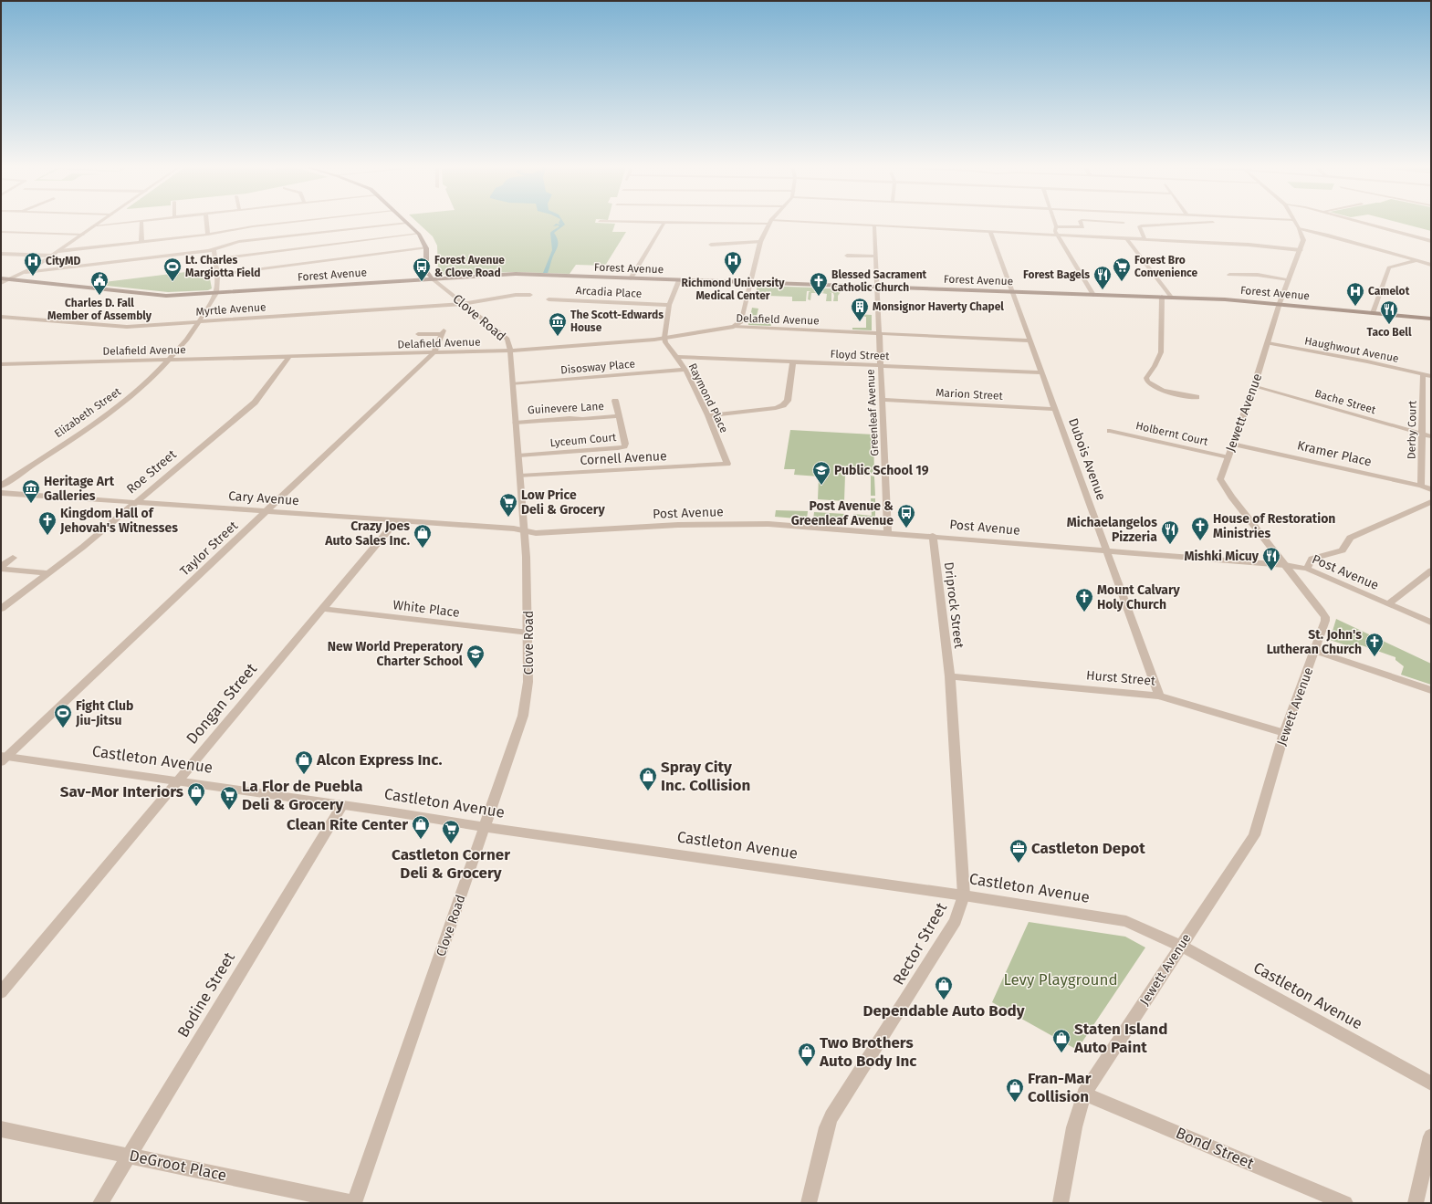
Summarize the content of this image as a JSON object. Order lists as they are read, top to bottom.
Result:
{
  "streets": {
    "main road": ["Forest Avenue"],
    "street": [
      "Arcadia Place",
      "Myrtle Avenue",
      "Clove Road",
      "Delafield Avenue",
      "Haughwout Avenue",
      "Floyd Street",
      "Disosway Place",
      "Marion Street",
      "Raymond Place",
      "Bache Street",
      "Guinevere Lane",
      "Elizabeth Street",
      "Greenleaf Avenue",
      "Jewett Avenue",
      "Derby Court",
      "Holbernt Court",
      "Lyceum Court",
      "Kramer Place",
      "Cornell Avenue",
      "Dubois Avenue",
      "Roe Street",
      "Cary Avenue",
      "Post Avenue",
      "Taylor Street",
      "Driprock Street",
      "White Place",
      "Hurst Street",
      "Dongan Street",
      "Castleton Avenue",
      "Rector Street",
      "Bodine Street",
      "Bond Street",
      "DeGroot Place"
    ]
  },
  "crossings": [
    ["Forest Avenue", "Clove Road"],
    ["Forest Avenue", "Elizabeth Street"],
    ["Forest Avenue", "Greenleaf Avenue"],
    ["Forest Avenue", "Jewett Avenue"],
    ["Forest Avenue", "Dubois Avenue"],
    ["Myrtle Avenue", "Clove Road"],
    ["Myrtle Avenue", "Elizabeth Street"],
    ["Clove Road", "Delafield Avenue"],
    ["Clove Road", "Disosway Place"],
    ["Clove Road", "Guinevere Lane"],
    ["Clove Road", "Lyceum Court"],
    ["Clove Road", "Cornell Avenue"],
    ["Clove Road", "Cary Avenue"],
    ["Clove Road", "Post Avenue"],
    ["Clove Road", "White Place"],
    ["Clove Road", "Castleton Avenue"],
    ["Clove Road", "DeGroot Place"],
    ["Delafield Avenue", "Raymond Place"],
    ["Delafield Avenue", "Elizabeth Street"],
    ["Delafield Avenue", "Greenleaf Avenue"],
    ["Delafield Avenue", "Dubois Avenue"],
    ["Delafield Avenue", "Roe Street"],
    ["Delafield Avenue", "Taylor Street"],
    ["Haughwout Avenue", "Jewett Avenue"],
    ["Haughwout Avenue", "Derby Court"],
    ["Floyd Street", "Raymond Place"],
    ["Floyd Street", "Greenleaf Avenue"],
    ["Floyd Street", "Dubois Avenue"],
    ["Disosway Place", "Raymond Place"],
    ["Marion Street", "Greenleaf Avenue"],
    ["Marion Street", "Dubois Avenue"],
    ["Raymond Place", "Cornell Avenue"],
    ["Bache Street", "Jewett Avenue"],
    ["Bache Street", "Derby Court"],
    ["Guinevere Lane", "Lyceum Court"],
    ["Greenleaf Avenue", "Post Avenue"],
    ["Jewett Avenue", "Holbernt Court"],
    ["Jewett Avenue", "Kramer Place"],
    ["Jewett Avenue", "Post Avenue"],
    ["Jewett Avenue", "Hurst Street"],
    ["Jewett Avenue", "Castleton Avenue"],
    ["Jewett Avenue", "Bond Street"],
    ["Derby Court", "Kramer Place"],
    ["Dubois Avenue", "Post Avenue"],
    ["Dubois Avenue", "Hurst Street"],
    ["Roe Street", "Cary Avenue"],
    ["Cary Avenue", "Post Avenue"],
    ["Cary Avenue", "Taylor Street"],
    ["Cary Avenue", "Dongan Street"],
    ["Post Avenue", "Driprock Street"],
    ["Taylor Street", "Castleton Avenue"],
    ["Driprock Street", "Hurst Street"],
    ["Driprock Street", "Rector Street"],
    ["White Place", "Dongan Street"],
    ["Hurst Street", "Rector Street"],
    ["Dongan Street", "Castleton Avenue"],
    ["Castleton Avenue", "Rector Street"],
    ["Castleton Avenue", "Bodine Street"],
    ["Bodine Street", "DeGroot Place"]
  ],
  "parks": ["Levy Playground"],
  "places": {
    "hospital": ["Richmond University Medical Center", "CityMD", "Camelot"],
    "sports": ["Lt. Charles Margiotta Field", "Fight Club Jiu-Jitsu"],
    "bus stop": ["Forest Avenue & Clove Road", "Post Avenue & Greenleaf Avenue"],
    "supermarket": [
      "Forest Bro Convenience",
      "Low Price Deli & Grocery",
      "La Flor de Puebla Deli & Grocery",
      "Castleton Corner Deli & Grocery"
    ],
    "restaurant": [
      "Forest Bagels",
      "Taco Bell",
      "Michaelangelos Pizzeria",
      "Mishki Micuy"
    ],
    "public building": ["Charles D. Fall Member of Assembly"],
    "church": [
      "Blessed Sacrament Catholic Church",
      "Kingdom Hall of Jehovah's Witnesses",
      "House of Restoration Ministries",
      "Mount Calvary Holy Church",
      "St. John's Lutheran Church"
    ],
    "building": ["Monsignor Haverty Chapel"],
    "museum": ["The Scott-Edwards House", "Heritage Art Galleries"],
    "school or university": ["Public School 19", "New World Preperatory Charter School"],
    "shop": [
      "Crazy Joes Auto Sales Inc.",
      "Alcon Express Inc.",
      "Spray City Inc. Collision",
      "Sav-Mor Interiors",
      "Clean Rite Center",
      "Dependable Auto Body",
      "Staten Island Auto Paint",
      "Two Brothers Auto Body Inc",
      "Fran-Mar Collision"
    ],
    "office": ["Castleton Depot"]
  }
}
